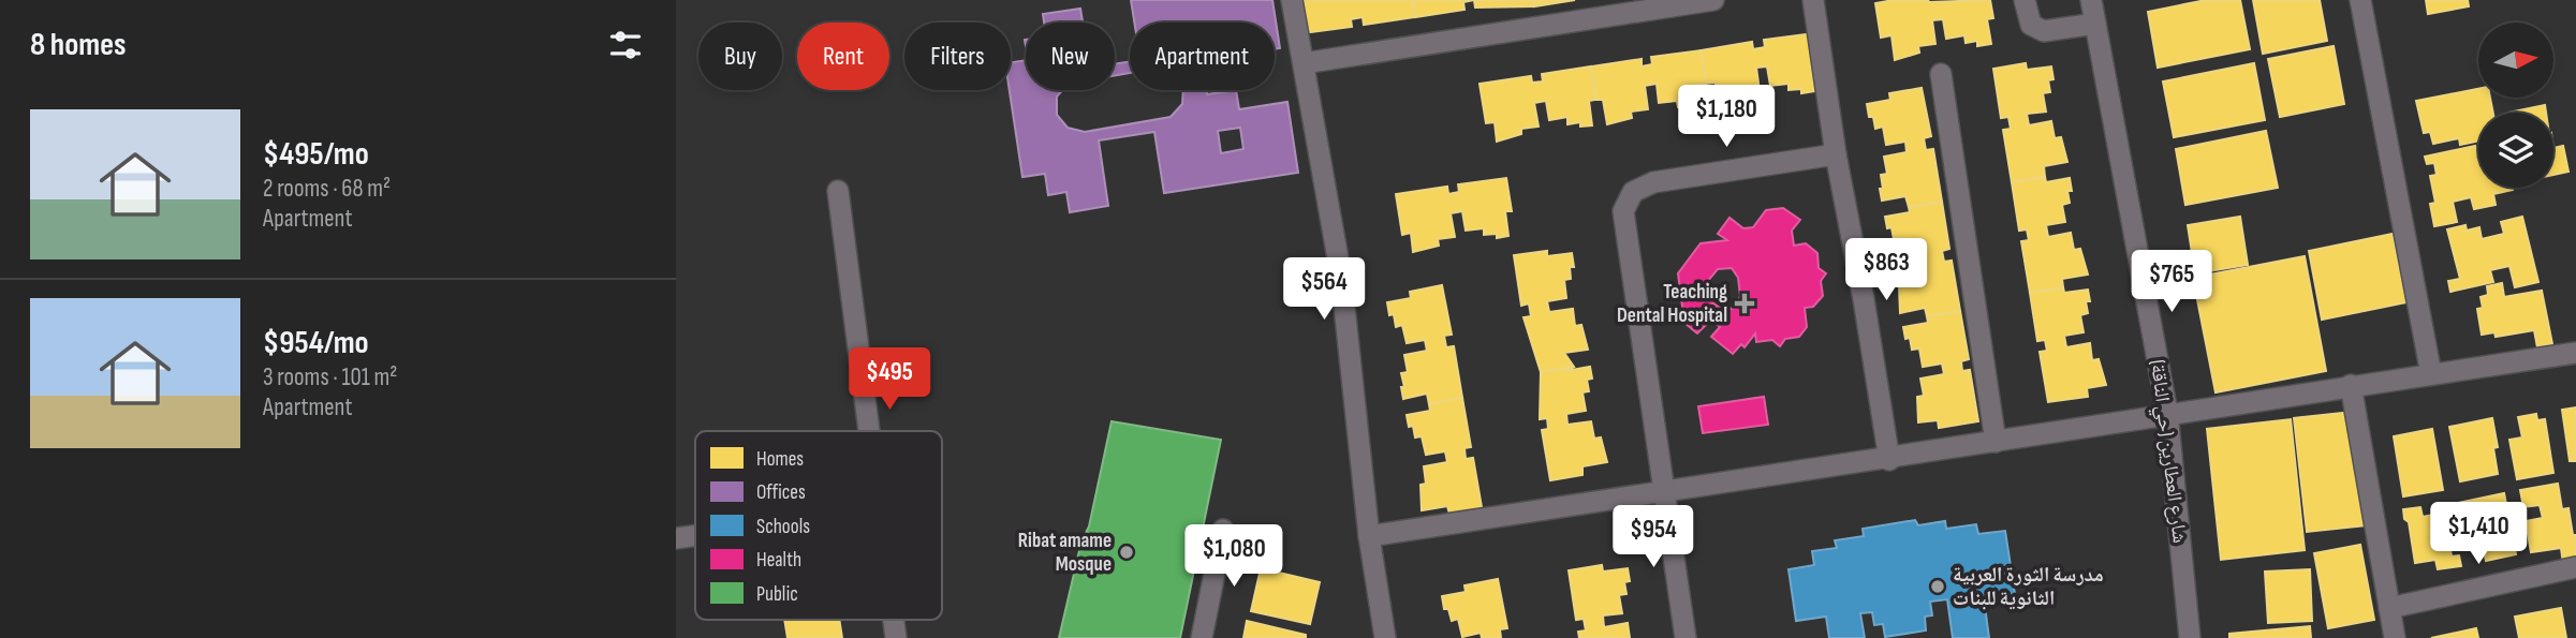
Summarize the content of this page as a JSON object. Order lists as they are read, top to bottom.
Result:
{
  "streets": {
    "street": ["شارع العطارين (حي الناقة)"]
  },
  "places": {
    "health": ["Teaching Dental Hospital"],
    "other": ["Ribat amame Mosque", "مدرسة الثورة العربية الثانوية للبنات"]
  },
  "legend": [
    "Homes",
    "Offices",
    "Schools",
    "Health",
    "Public"
  ],
  "north": "right",
  "page": {
    "heading": "8 homes",
    "chip": [
      "Buy",
      "Rent",
      "Filters",
      "New",
      "Apartment"
    ],
    "price": [
      "$1,180",
      "$863",
      "$765",
      "$564",
      "$495",
      "$1,410",
      "$954",
      "$1,080"
    ],
    "list": [
      {
        "name": "$495/mo",
        "note": "2 rooms · 68 m² · Apartment"
      },
      {
        "name": "$954/mo",
        "note": "3 rooms · 101 m² · Apartment"
      }
    ]
  }
}
